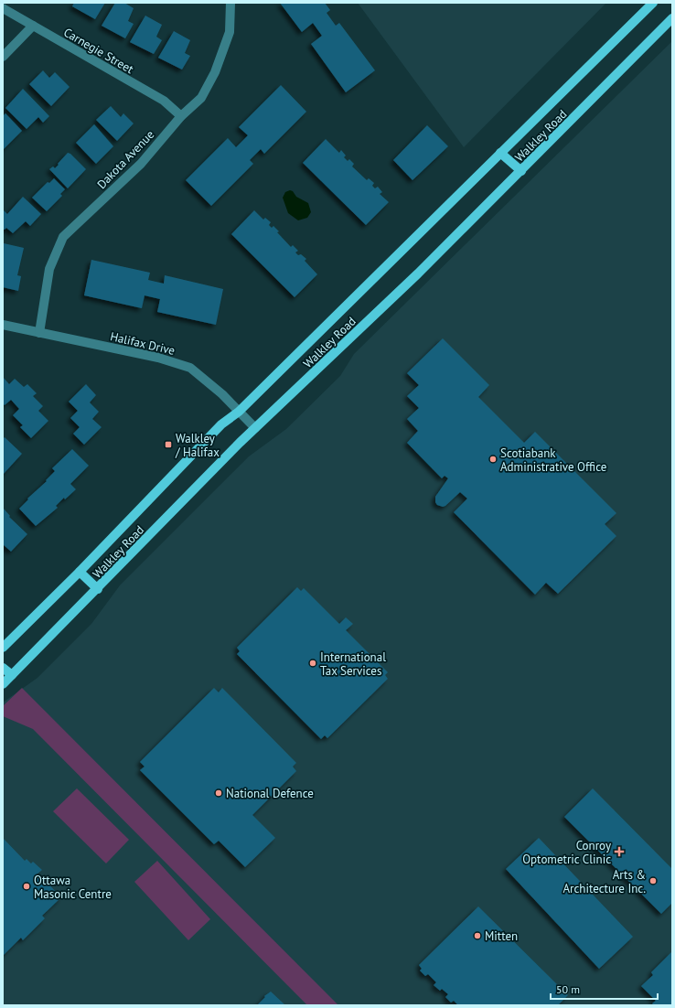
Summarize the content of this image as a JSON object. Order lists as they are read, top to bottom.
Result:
{
  "streets": {
    "main road": ["Walkley Road"],
    "street": ["Carnegie Street", "Dakota Avenue", "Halifax Drive"]
  },
  "crossings": [
    ["Carnegie Street", "Dakota Avenue"],
    ["Walkley Road", "Halifax Drive"],
    ["Dakota Avenue", "Halifax Drive"]
  ],
  "places": {
    "transit": ["Walkley / Halifax"],
    "other": [
      "Scotiabank Administrative Office",
      "International Tax Services",
      "National Defence",
      "Arts & Architecture Inc.",
      "Ottawa Masonic Centre",
      "Mitten"
    ],
    "health": ["Conroy Optometric Clinic"]
  },
  "scale_bar": "50 m"
}
